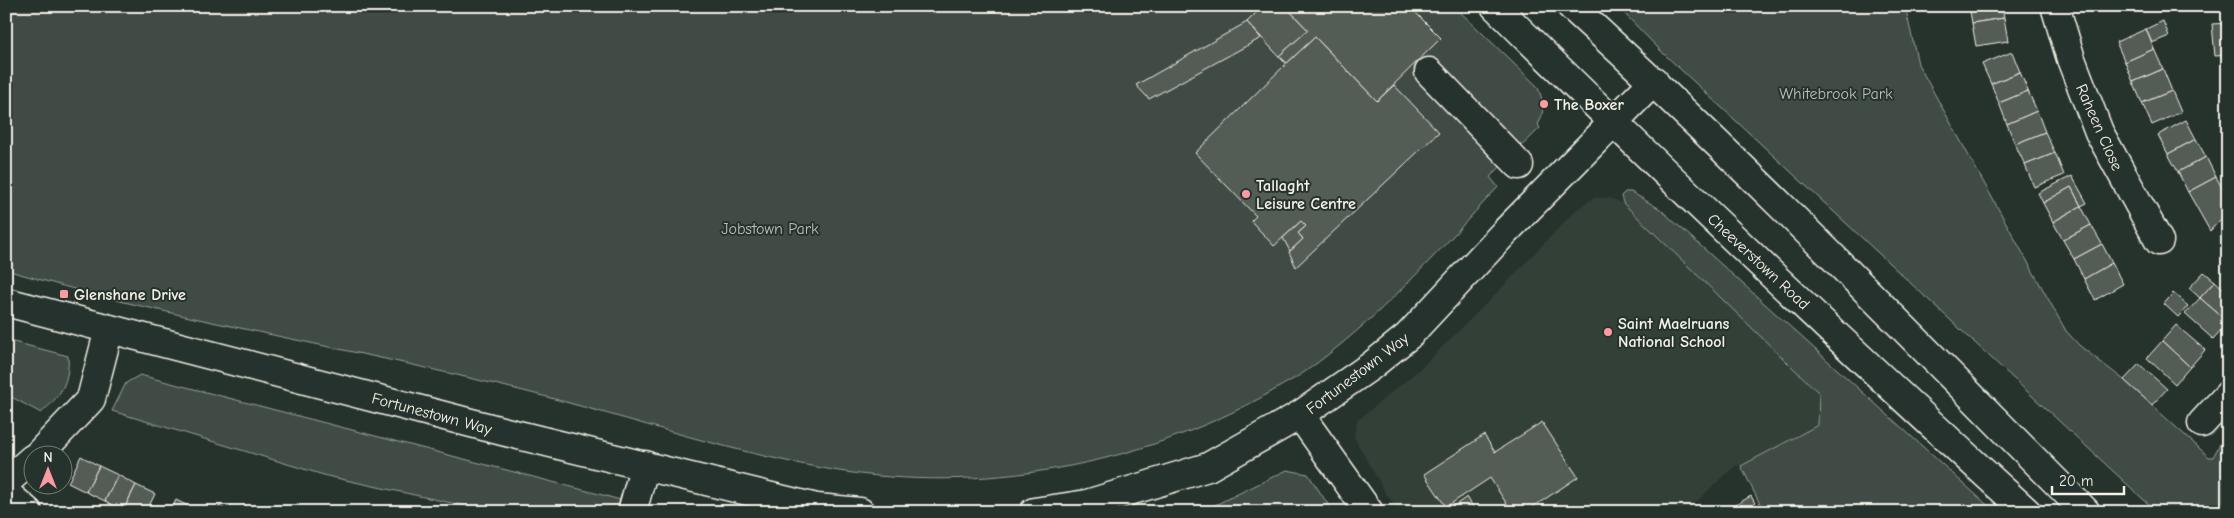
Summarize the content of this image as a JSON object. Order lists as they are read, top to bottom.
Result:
{
  "streets": {
    "street": ["Raheen Close", "Cheeverstown Road", "Fortunestown Way"]
  },
  "crossings": [
    ["Cheeverstown Road", "Fortunestown Way"]
  ],
  "parks": ["Whitebrook Park", "Jobstown Park"],
  "places": {
    "other": ["The Boxer", "Tallaght Leisure Centre", "Saint Maelruans National School"],
    "transit": ["Glenshane Drive"]
  },
  "scale_bar": "20 m",
  "north": "top"
}
